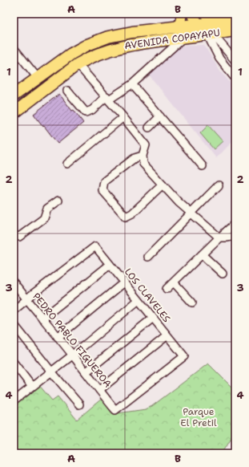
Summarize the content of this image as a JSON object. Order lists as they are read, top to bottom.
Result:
{
  "streets": {
    "highway": ["AVENIDA COPAYAPU"],
    "street": ["LOS CLAVELES", "PEDRO PABLO FIGUEROA"]
  },
  "crossings": [
    ["LOS CLAVELES", "PEDRO PABLO FIGUEROA"]
  ],
  "parks": ["Parque El Pretil"],
  "grid": {
    "columns": ["A", "B"],
    "rows": [
      "1",
      "2",
      "3",
      "4"
    ]
  }
}
